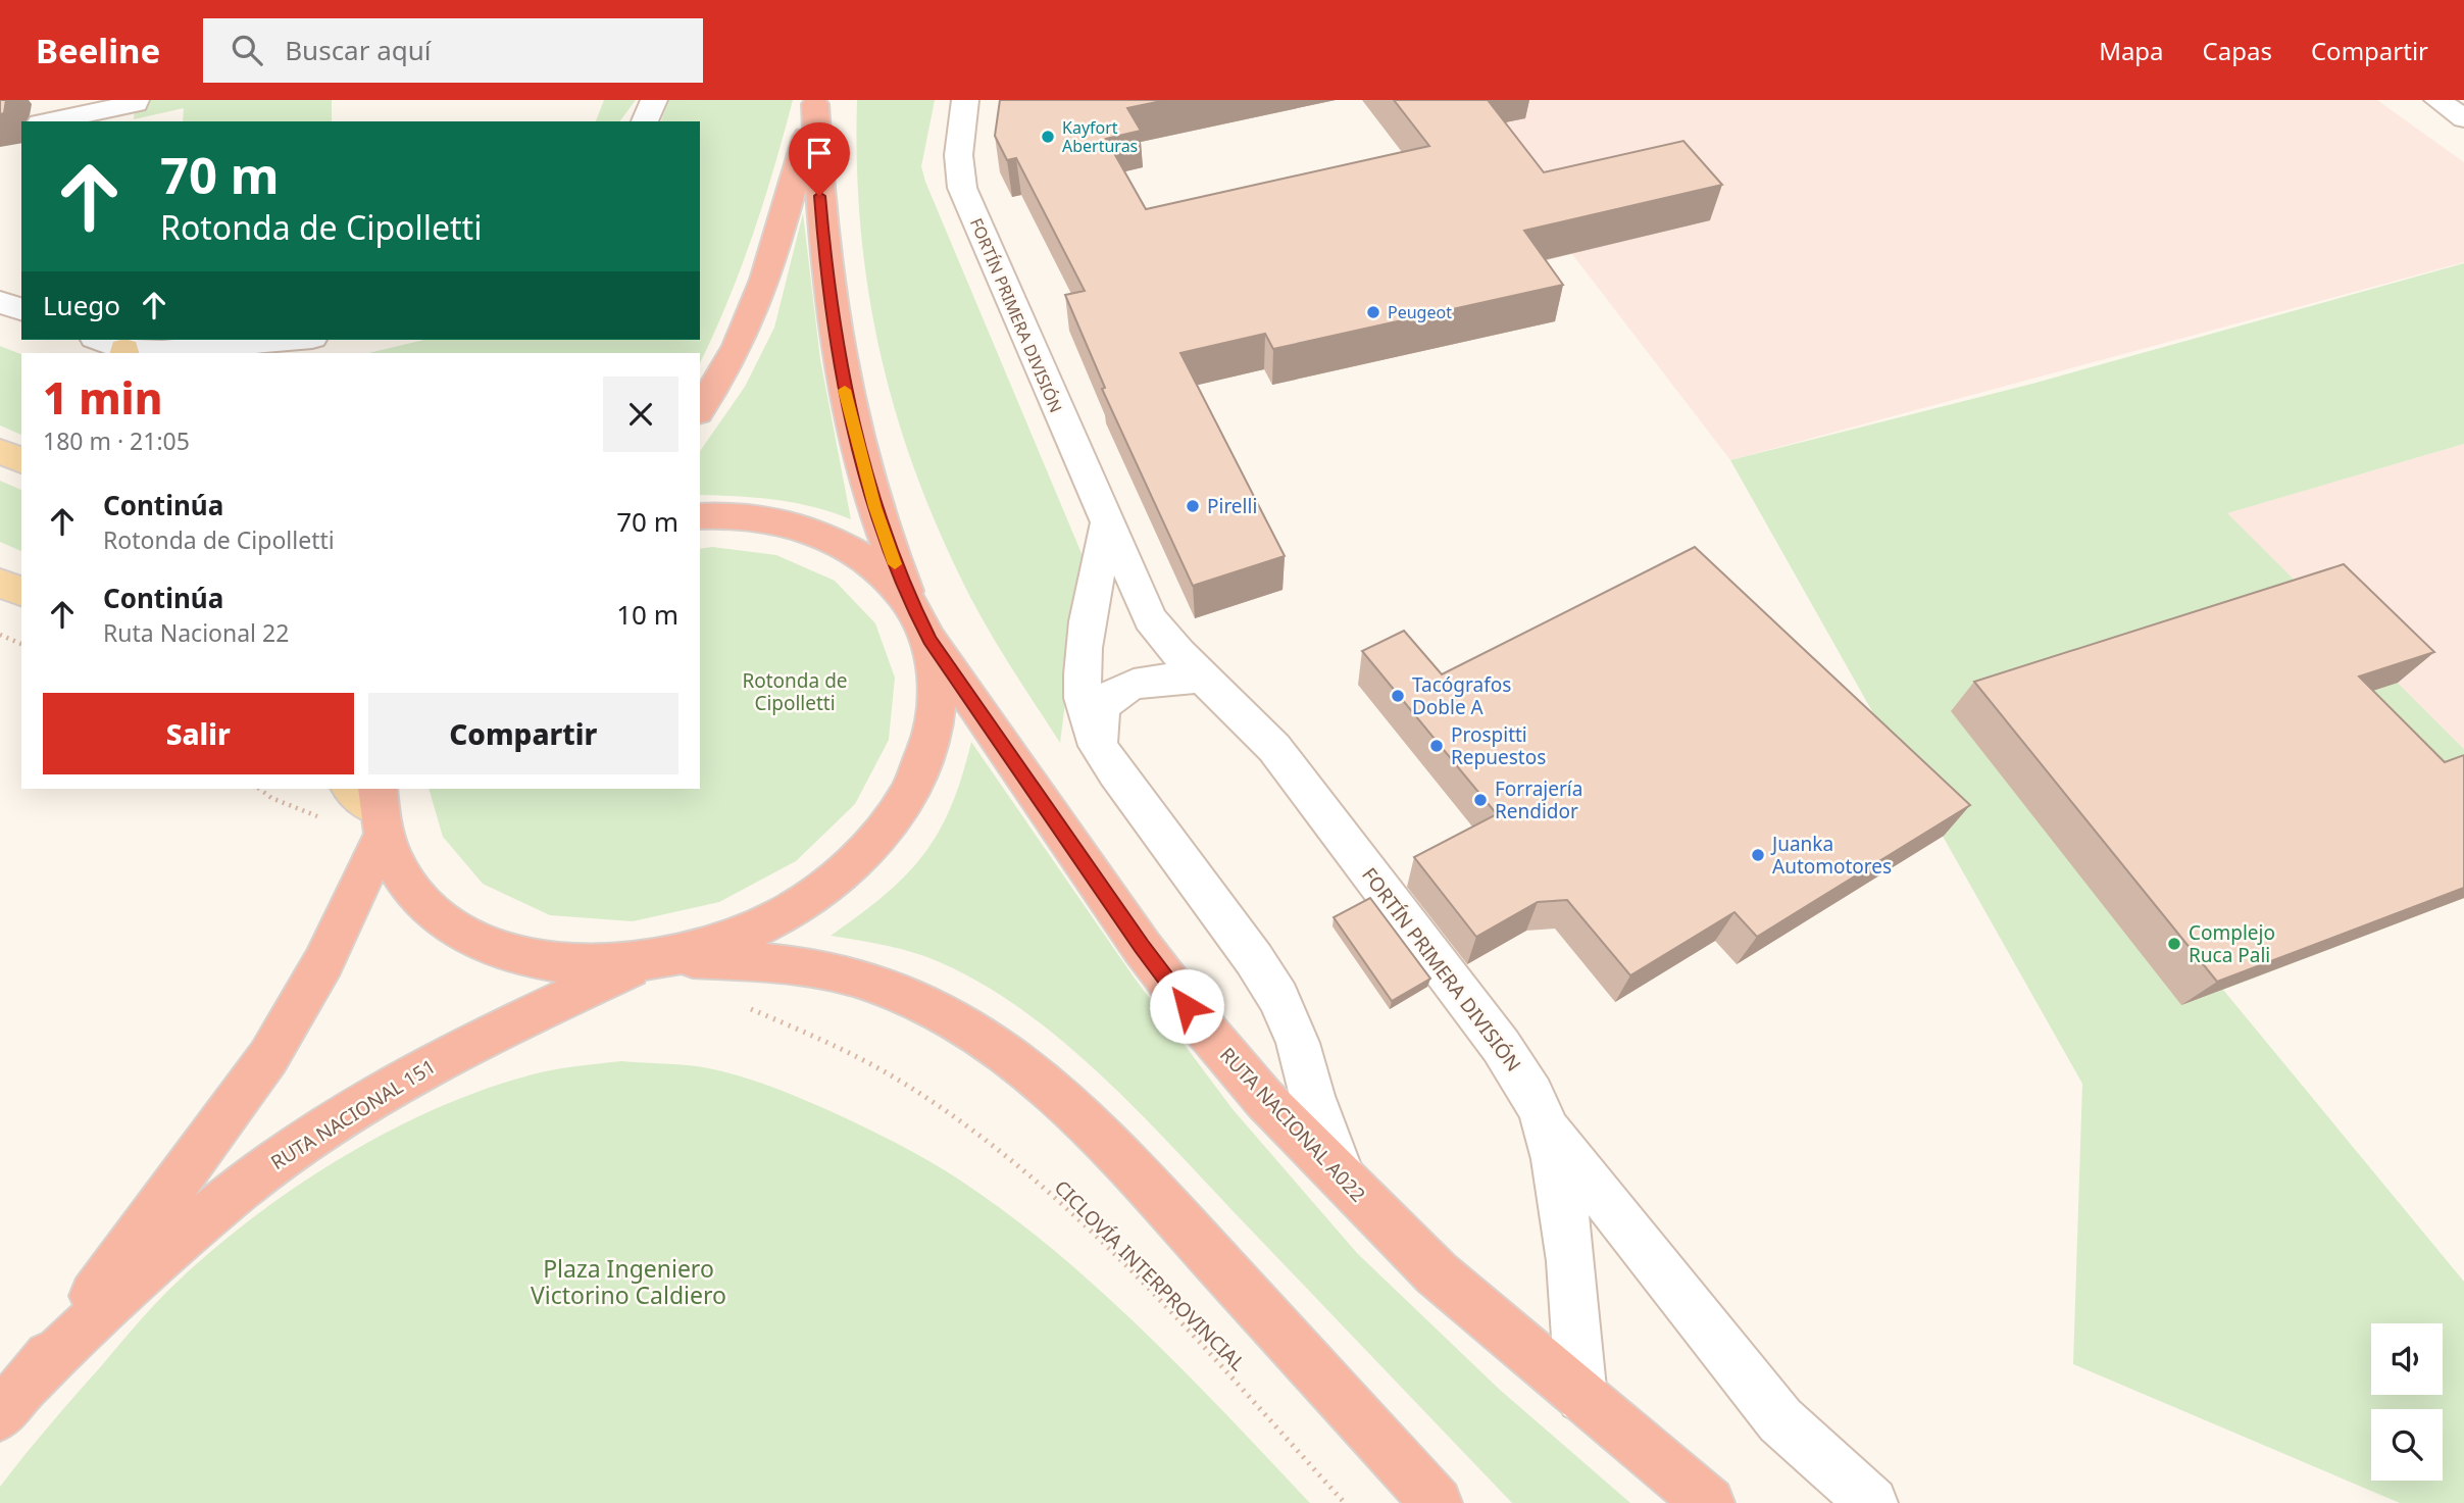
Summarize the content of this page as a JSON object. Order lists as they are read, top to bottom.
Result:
{
  "streets": {
    "highway": ["RUTA NACIONAL 151", "RUTA NACIONAL A022"],
    "street": ["FORTÍN PRIMERA DIVISIÓN"],
    "path": ["CICLOVÍA INTERPROVINCIAL"]
  },
  "crossings": [
    ["FORTÍN PRIMERA DIVISIÓN", "RUTA NACIONAL A022"]
  ],
  "parks": ["Rotonda de Cipolletti", "Plaza Ingeniero Victorino Caldiero"],
  "places": [
    "Kayfort Aberturas",
    "Peugeot",
    "Pirelli",
    "Tacógrafos Doble A",
    "Prospitti Repuestos",
    "Forrajería Rendidor",
    "Juanka Automotores",
    "Complejo Ruca Pali"
  ],
  "page": {
    "header": "Beeline",
    "search": "Buscar aquí",
    "nav": ["Mapa", "Capas", "Compartir"],
    "turn": ["70 m", "Rotonda de Cipolletti"],
    "then": "Luego",
    "heading": ["1 min", "180 m · 21:05"],
    "list": [
      {
        "name": "Continúa",
        "note": "Rotonda de Cipolletti",
        "value": "70 m"
      },
      {
        "name": "Continúa",
        "note": "Ruta Nacional 22",
        "value": "10 m"
      }
    ],
    "buttons": ["Salir", "Compartir"]
  }
}
